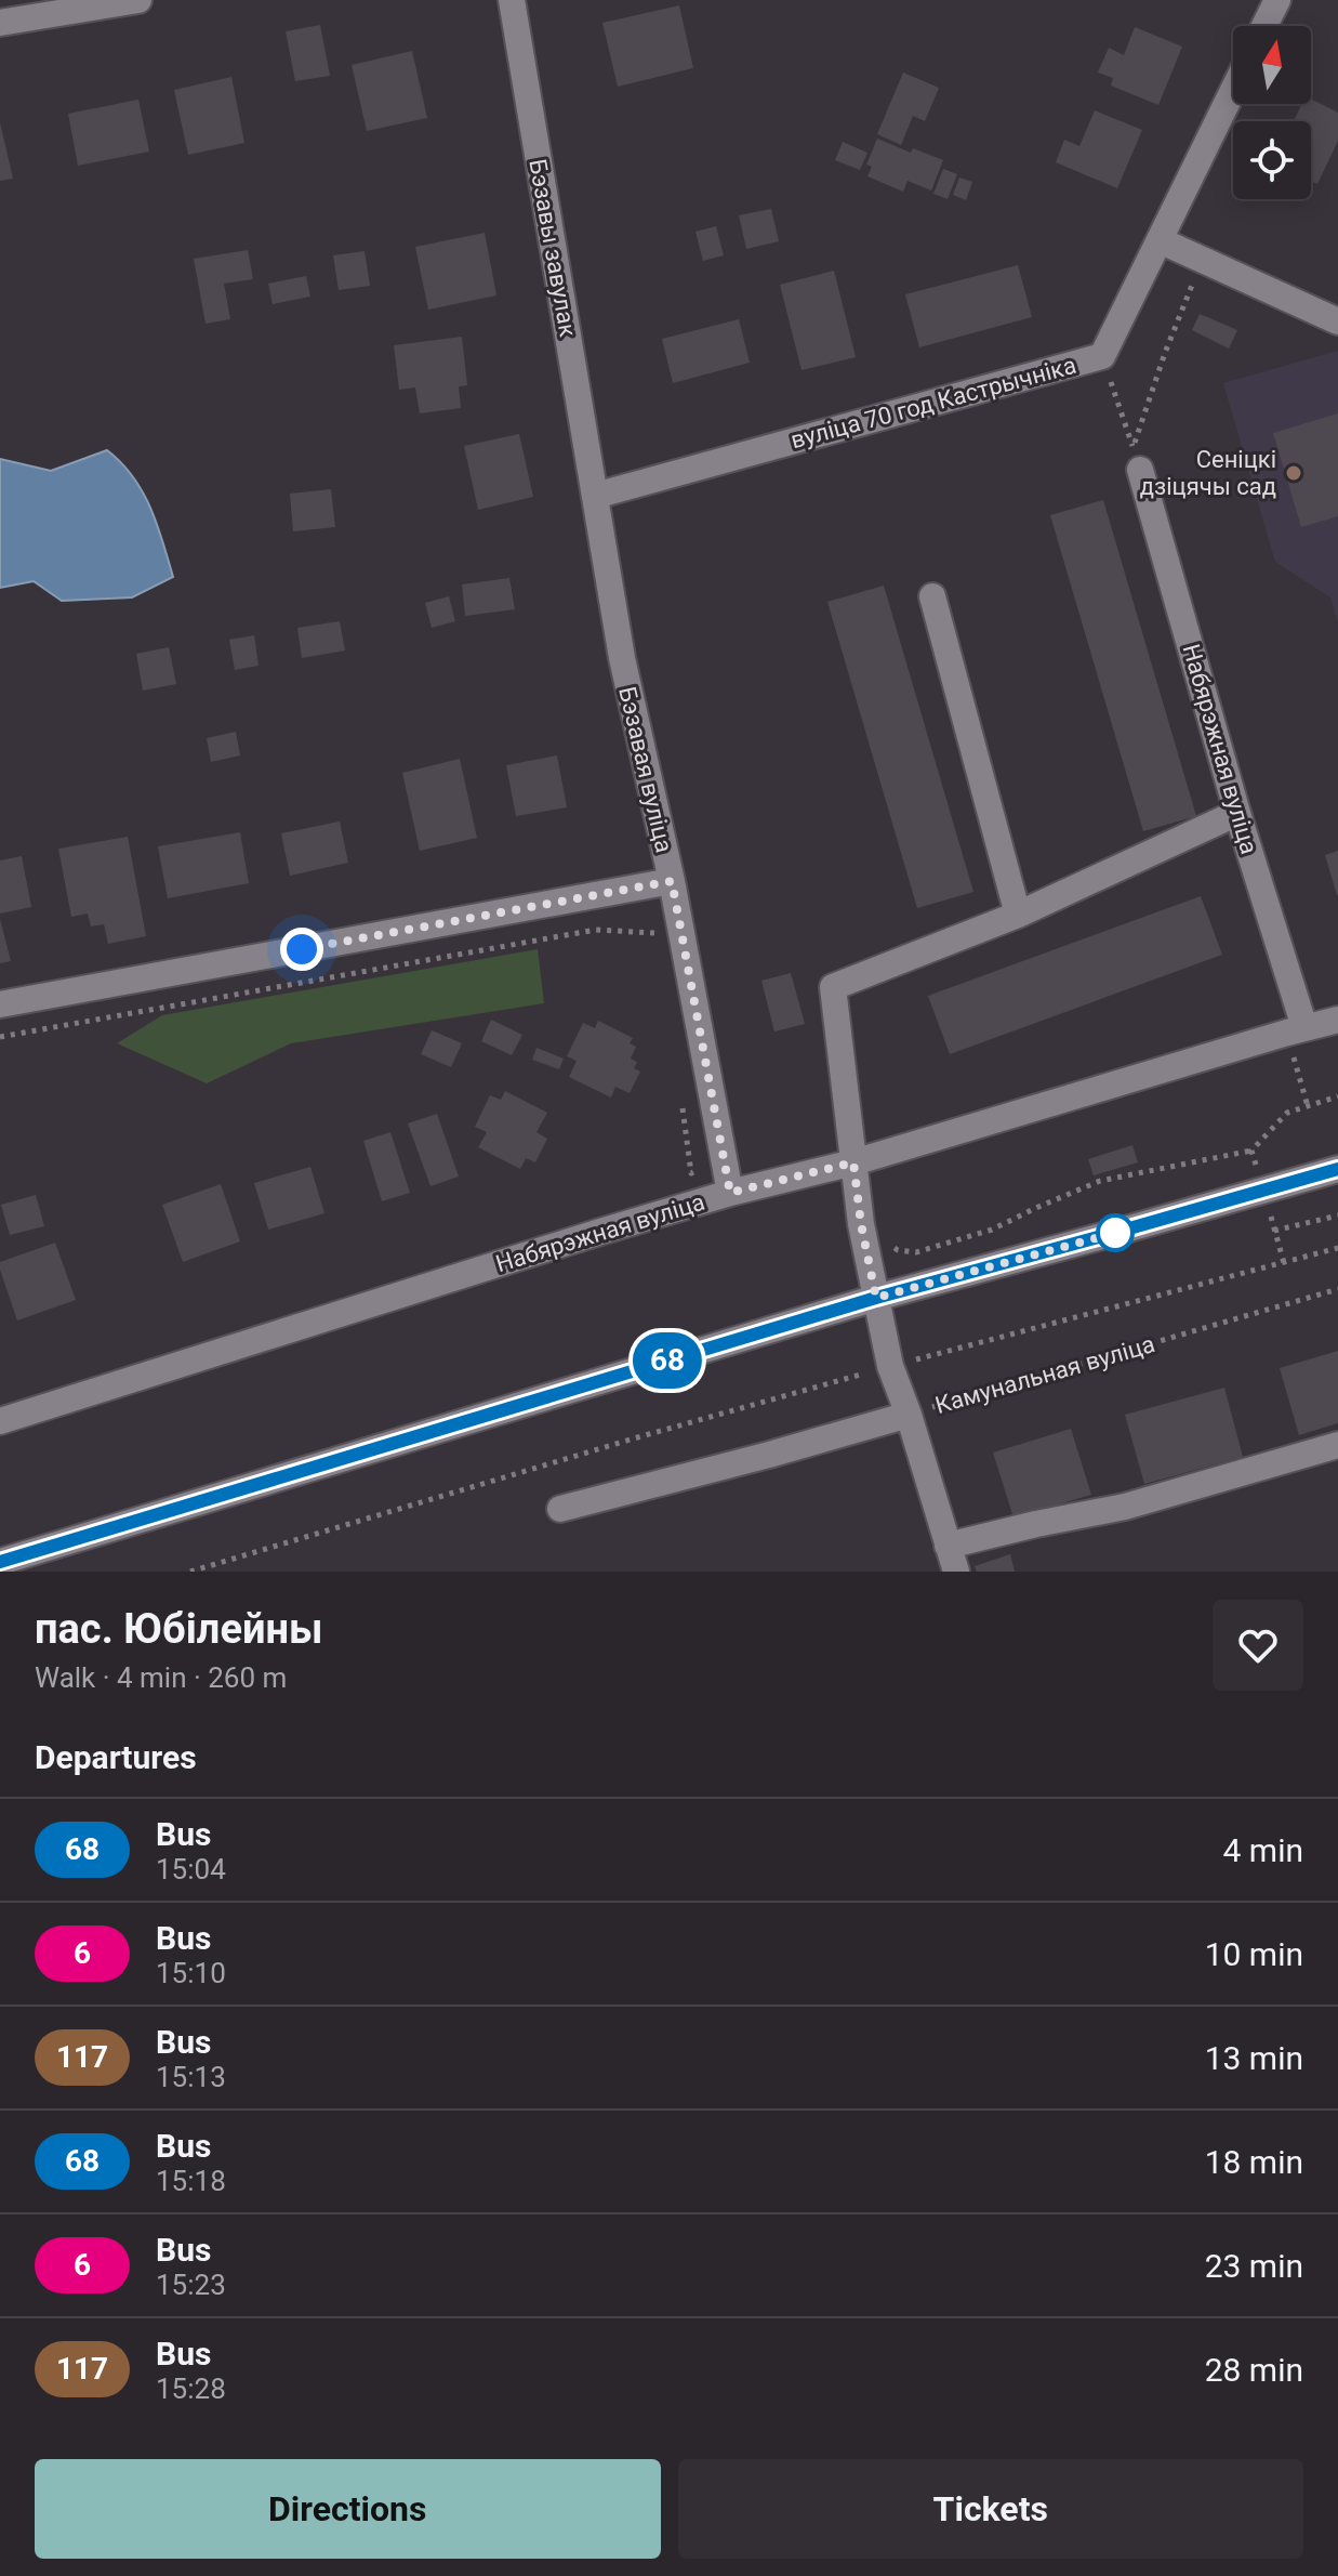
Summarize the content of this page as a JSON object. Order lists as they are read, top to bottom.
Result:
{
  "streets": {
    "street": [
      "Бэзавы завулак",
      "вуліца 70 год Кастрычніка",
      "Набярэжная вуліца",
      "Бэзавая вуліца",
      "Камунальная вуліца"
    ]
  },
  "crossings": [
    ["Бэзавы завулак", "вуліца 70 год Кастрычніка"],
    ["Бэзавы завулак", "Бэзавая вуліца"],
    ["вуліца 70 год Кастрычніка", "Бэзавая вуліца"]
  ],
  "places": ["Сеніцкі дзіцячы сад"],
  "lines": ["bus line 68"],
  "north": "top",
  "page": {
    "on_map": "68",
    "heading": [
      ["пас. Юбілейны", "Walk · 4 min · 260 m"],
      "Departures"
    ],
    "list": [
      {
        "mark": "68",
        "name": "Bus",
        "note": "15:04",
        "value": "4 min"
      },
      {
        "mark": "6",
        "name": "Bus",
        "note": "15:10",
        "value": "10 min"
      },
      {
        "mark": "117",
        "name": "Bus",
        "note": "15:13",
        "value": "13 min"
      },
      {
        "mark": "68",
        "name": "Bus",
        "note": "15:18",
        "value": "18 min"
      },
      {
        "mark": "6",
        "name": "Bus",
        "note": "15:23",
        "value": "23 min"
      },
      {
        "mark": "117",
        "name": "Bus",
        "note": "15:28",
        "value": "28 min"
      }
    ],
    "buttons": ["Directions", "Tickets"]
  }
}
